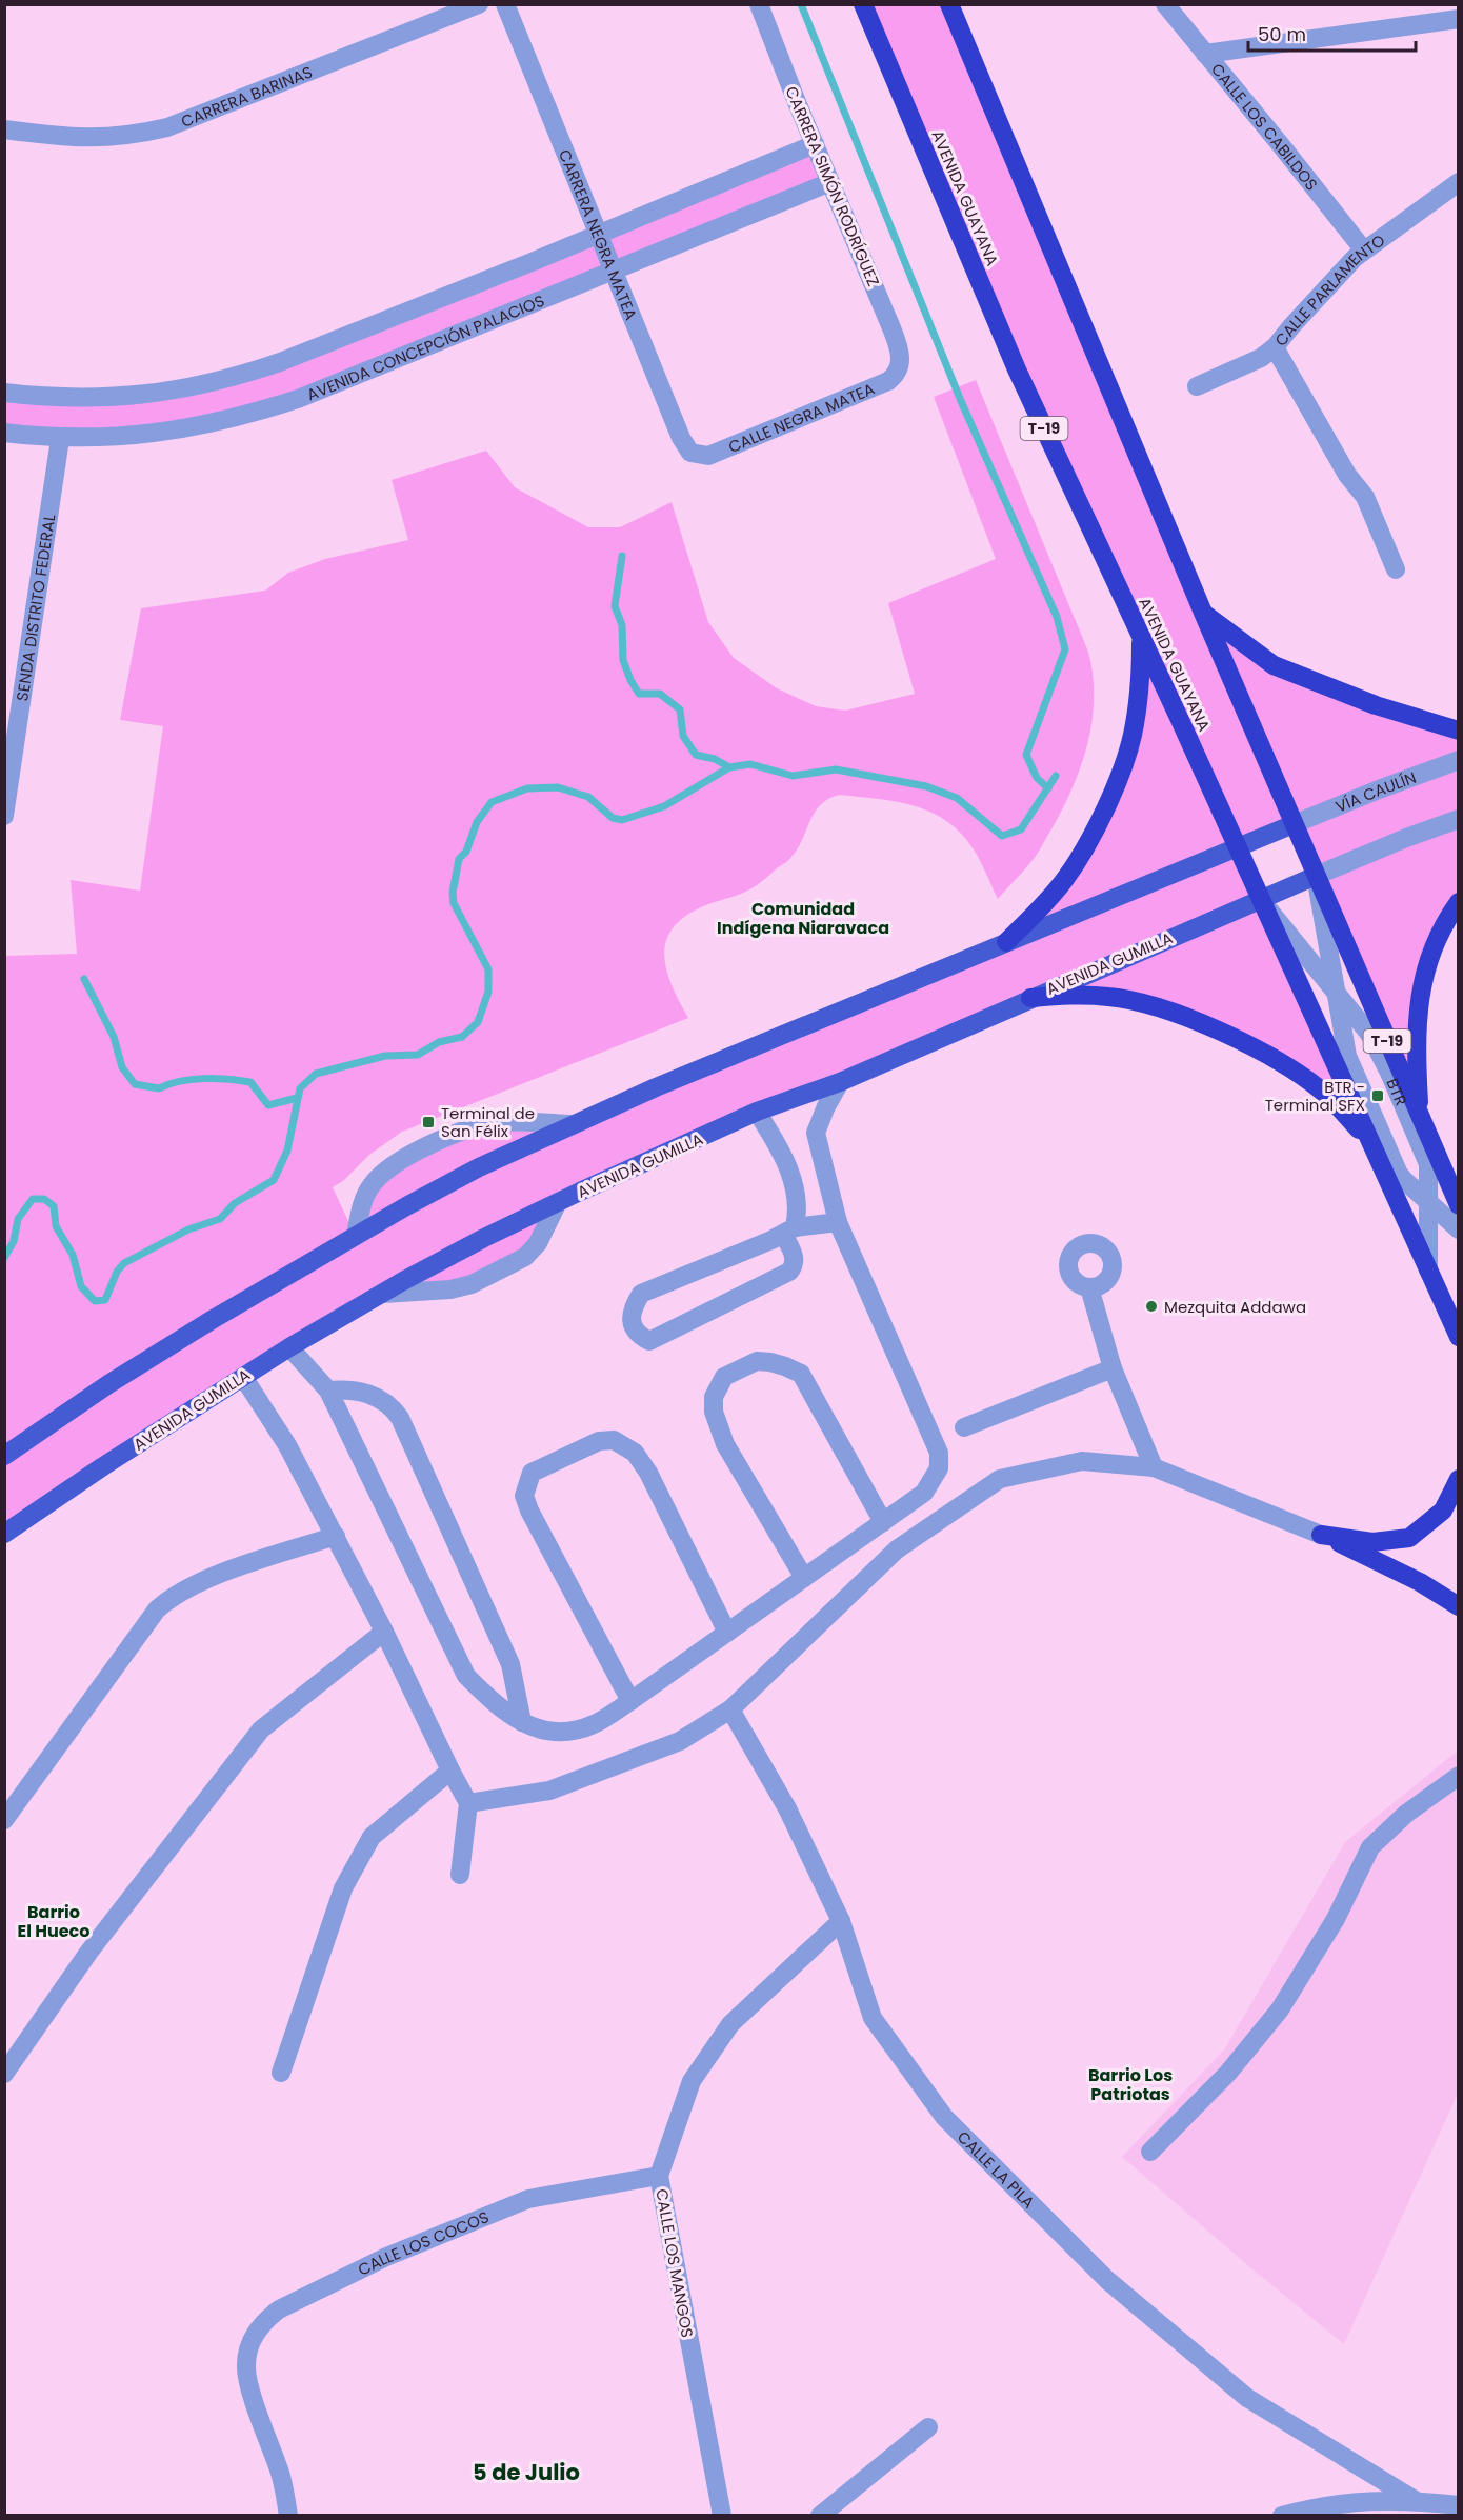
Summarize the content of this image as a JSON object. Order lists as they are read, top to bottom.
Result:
{
  "streets": {
    "highway": ["AVENIDA GUAYANA", "T-19"],
    "main road": ["AVENIDA GUMILLA"],
    "street": [
      "CARRERA BARINAS",
      "CALLE LOS CABILDOS",
      "CARRERA SIMÓN RODRÍGUEZ",
      "CARRERA NEGRA MATEA",
      "CALLE PARLAMENTO",
      "AVENIDA CONCEPCIÓN PALACIOS",
      "CALLE NEGRA MATEA",
      "SENDA DISTRITO FEDERAL",
      "VÍA CAULÍN",
      "BTR",
      "CALLE LA PILA",
      "CALLE LOS COCOS",
      "CALLE LOS MANGOS"
    ]
  },
  "crossings": [
    ["CALLE LOS CABILDOS", "CALLE PARLAMENTO"],
    ["CARRERA SIMÓN RODRÍGUEZ", "AVENIDA CONCEPCIÓN PALACIOS"],
    ["CARRERA SIMÓN RODRÍGUEZ", "CALLE NEGRA MATEA"],
    ["AVENIDA GUAYANA", "AVENIDA GUMILLA"],
    ["AVENIDA GUAYANA", "BTR"],
    ["CARRERA NEGRA MATEA", "AVENIDA CONCEPCIÓN PALACIOS"],
    ["CARRERA NEGRA MATEA", "CALLE NEGRA MATEA"],
    ["AVENIDA CONCEPCIÓN PALACIOS", "SENDA DISTRITO FEDERAL"],
    ["T-19", "VÍA CAULÍN"],
    ["T-19", "AVENIDA GUMILLA"],
    ["T-19", "BTR"],
    ["AVENIDA GUMILLA", "BTR"],
    ["CALLE LA PILA", "CALLE LOS MANGOS"],
    ["CALLE LOS COCOS", "CALLE LOS MANGOS"]
  ],
  "districts": [
    "Comunidad Indígena Niaravaca",
    "Barrio El Hueco",
    "Barrio Los Patriotas",
    "5 de Julio"
  ],
  "places": {
    "transit": ["BTR - Terminal SFX", "Terminal de San Félix"],
    "other": ["Mezquita Addawa"]
  },
  "scale_bar": "50 m"
}
